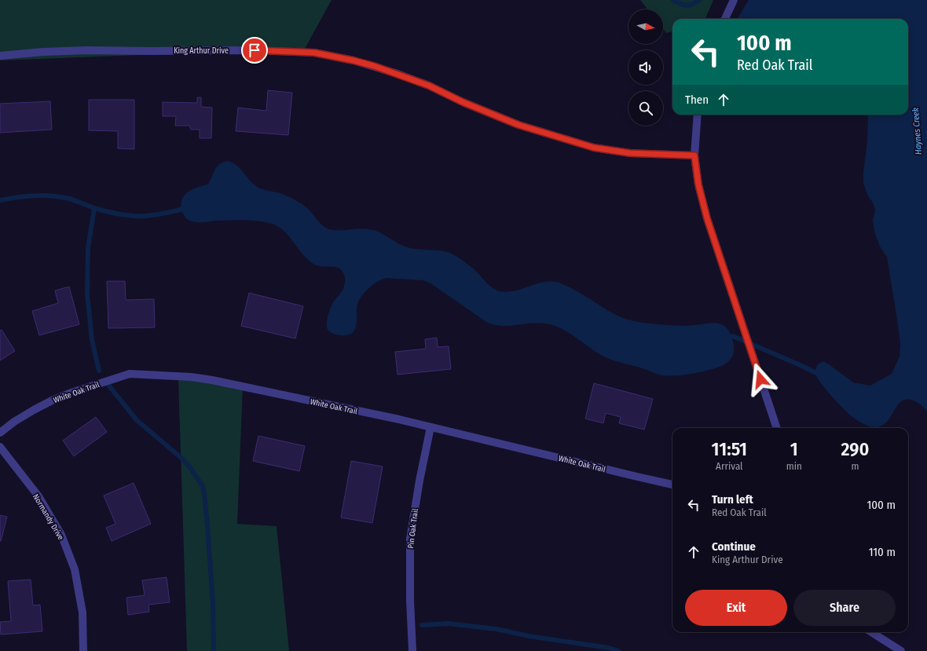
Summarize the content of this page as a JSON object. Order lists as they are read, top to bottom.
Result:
{
  "streets": {
    "street": [
      "King Arthur Drive",
      "White Oak Trail",
      "Normandy Drive",
      "Pin Oak Trail"
    ]
  },
  "crossings": [
    ["White Oak Trail", "Pin Oak Trail"]
  ],
  "water": ["Haynes Creek"],
  "north": "right",
  "page": {
    "turn": ["100 m", "Red Oak Trail"],
    "then": "Then",
    "eta": [
      "11:51",
      "Arrival",
      "1",
      "min",
      "290",
      "m"
    ],
    "list": [
      {
        "name": "Turn left",
        "note": "Red Oak Trail",
        "value": "100 m"
      },
      {
        "name": "Continue",
        "note": "King Arthur Drive",
        "value": "110 m"
      }
    ],
    "buttons": ["Exit", "Share"]
  }
}
